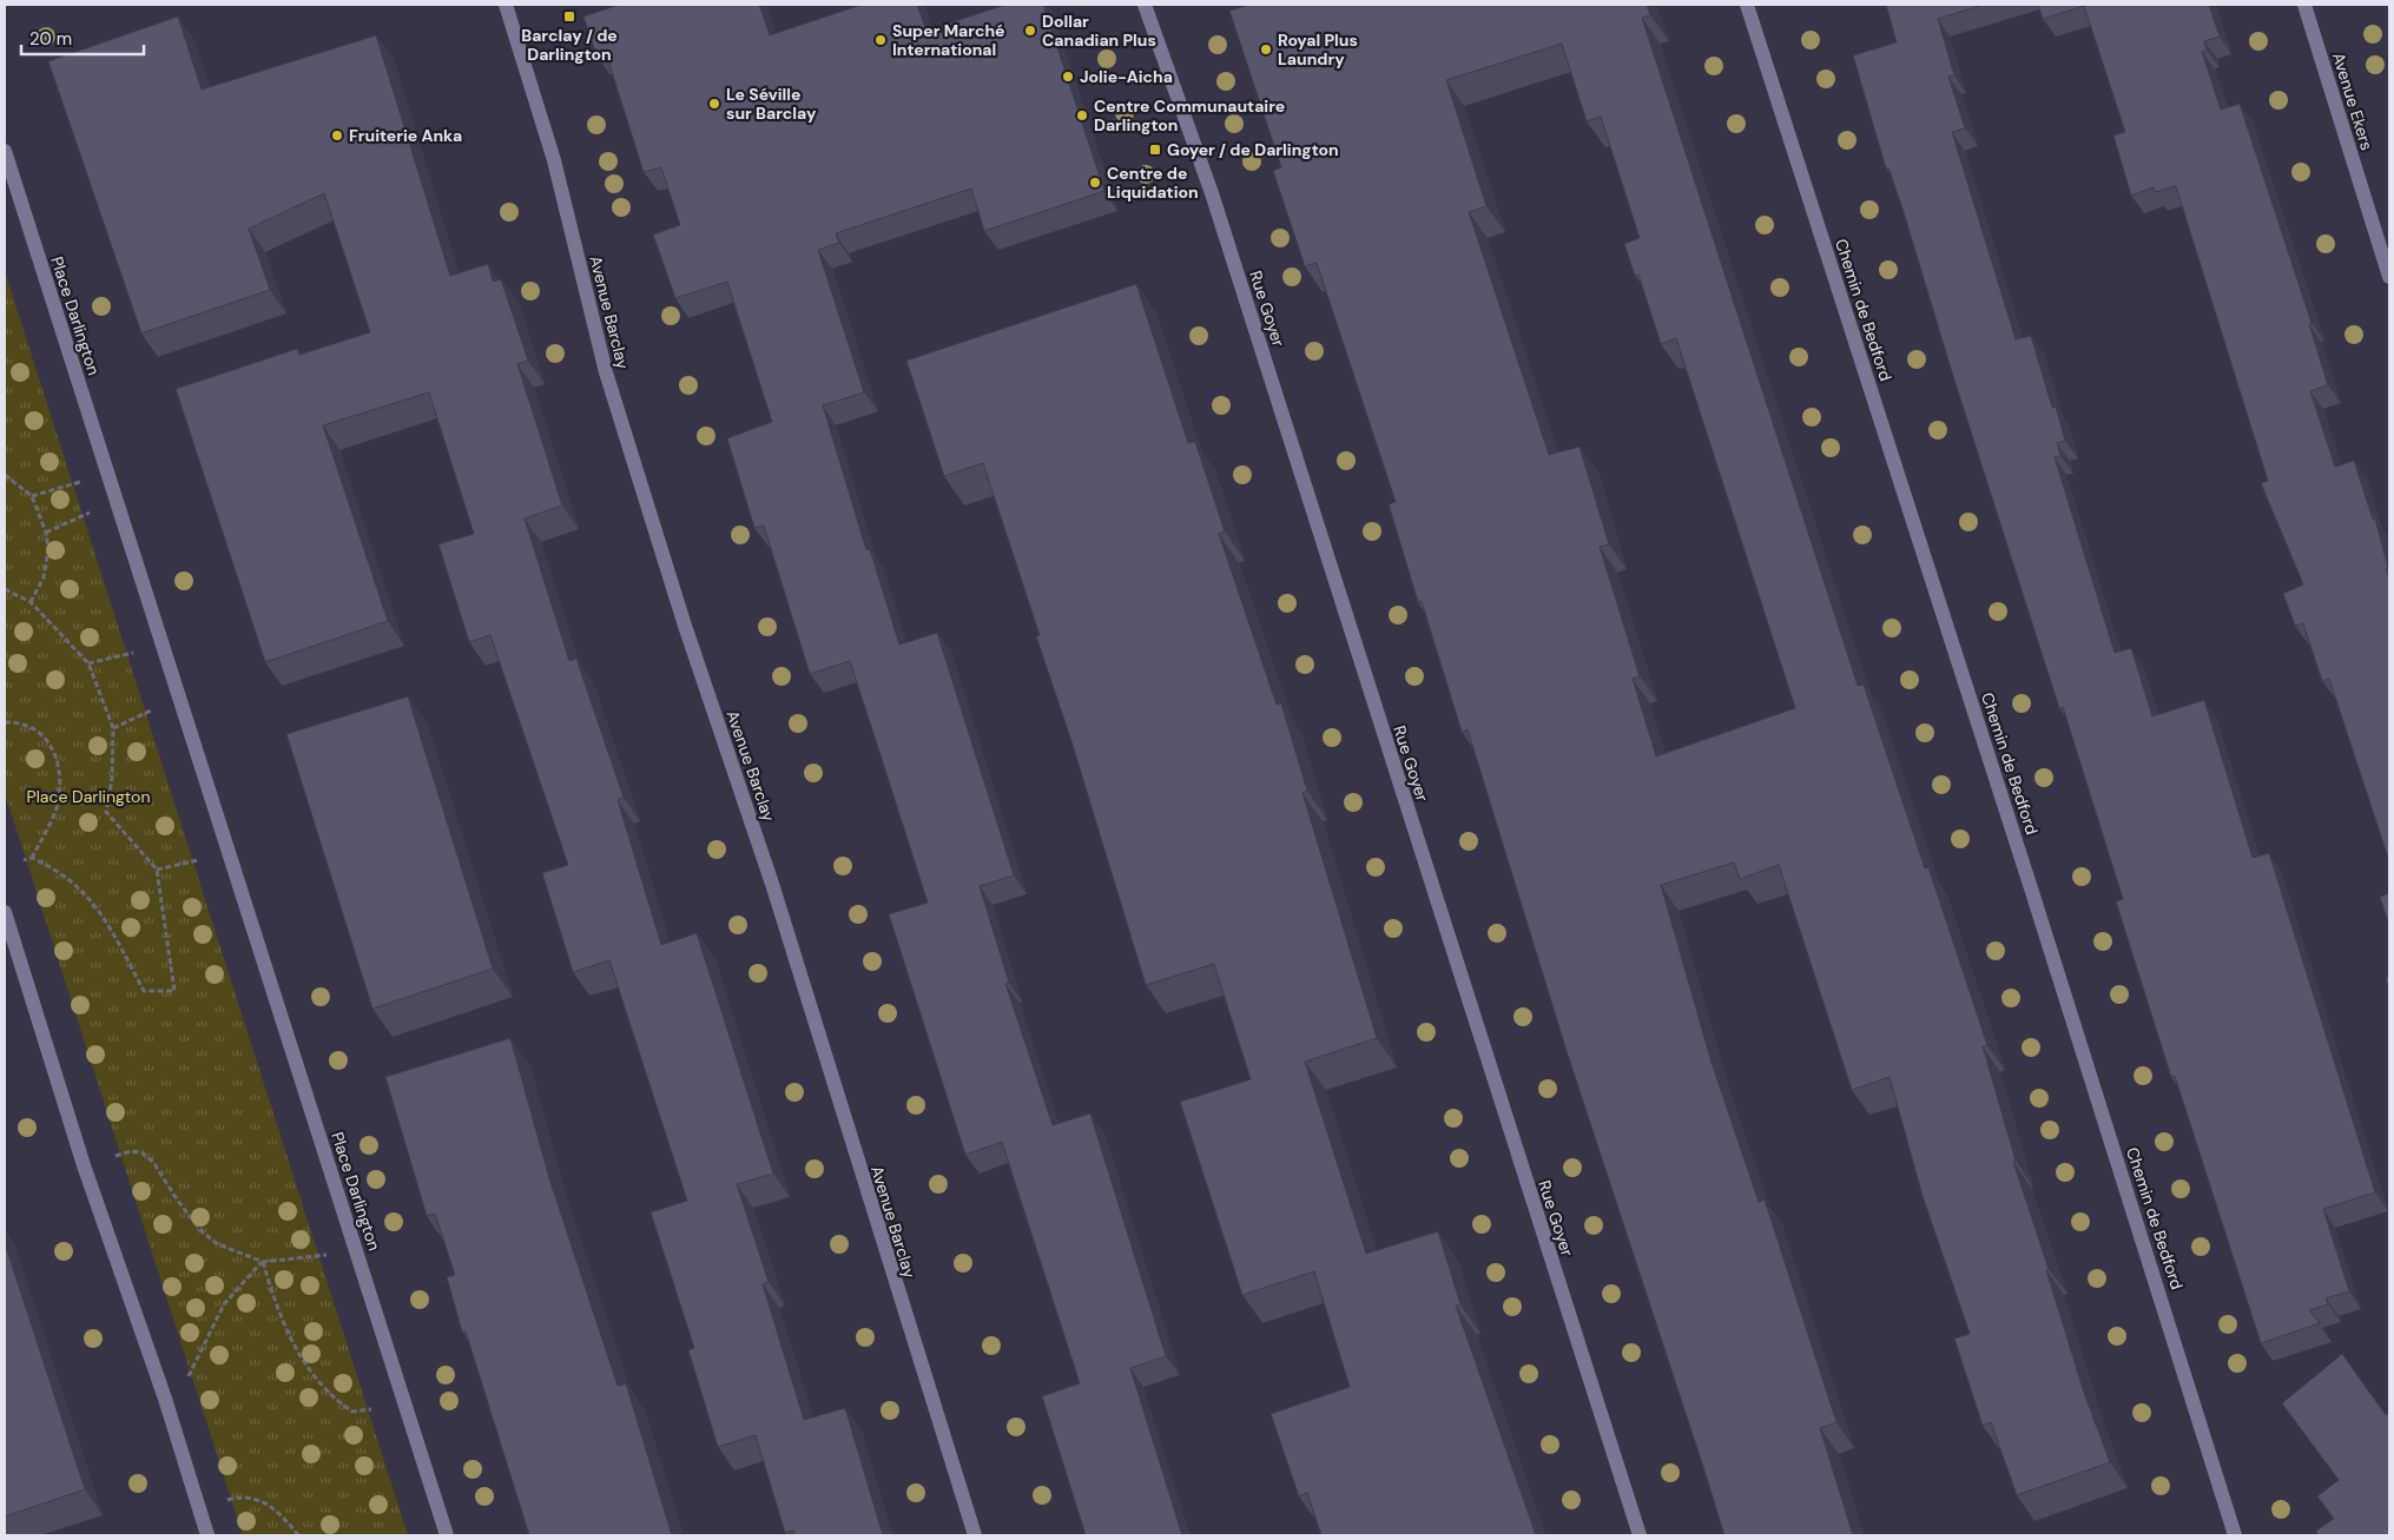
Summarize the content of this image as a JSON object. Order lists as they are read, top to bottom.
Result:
{
  "streets": {
    "street": [
      "Avenue Ekers",
      "Rue Goyer",
      "Chemin de Bedford",
      "Avenue Barclay",
      "Place Darlington"
    ]
  },
  "parks": ["Place Darlington"],
  "places": {
    "transit": ["Barclay / de Darlington", "Goyer / de Darlington"],
    "other": [
      "Dollar Canadian Plus",
      "Super Marché International",
      "Royal Plus Laundry",
      "Jolie-Aicha",
      "Le Séville sur Barclay",
      "Centre Communautaire Darlington",
      "Fruiterie Anka",
      "Centre de Liquidation"
    ]
  },
  "scale_bar": "20 m"
}
